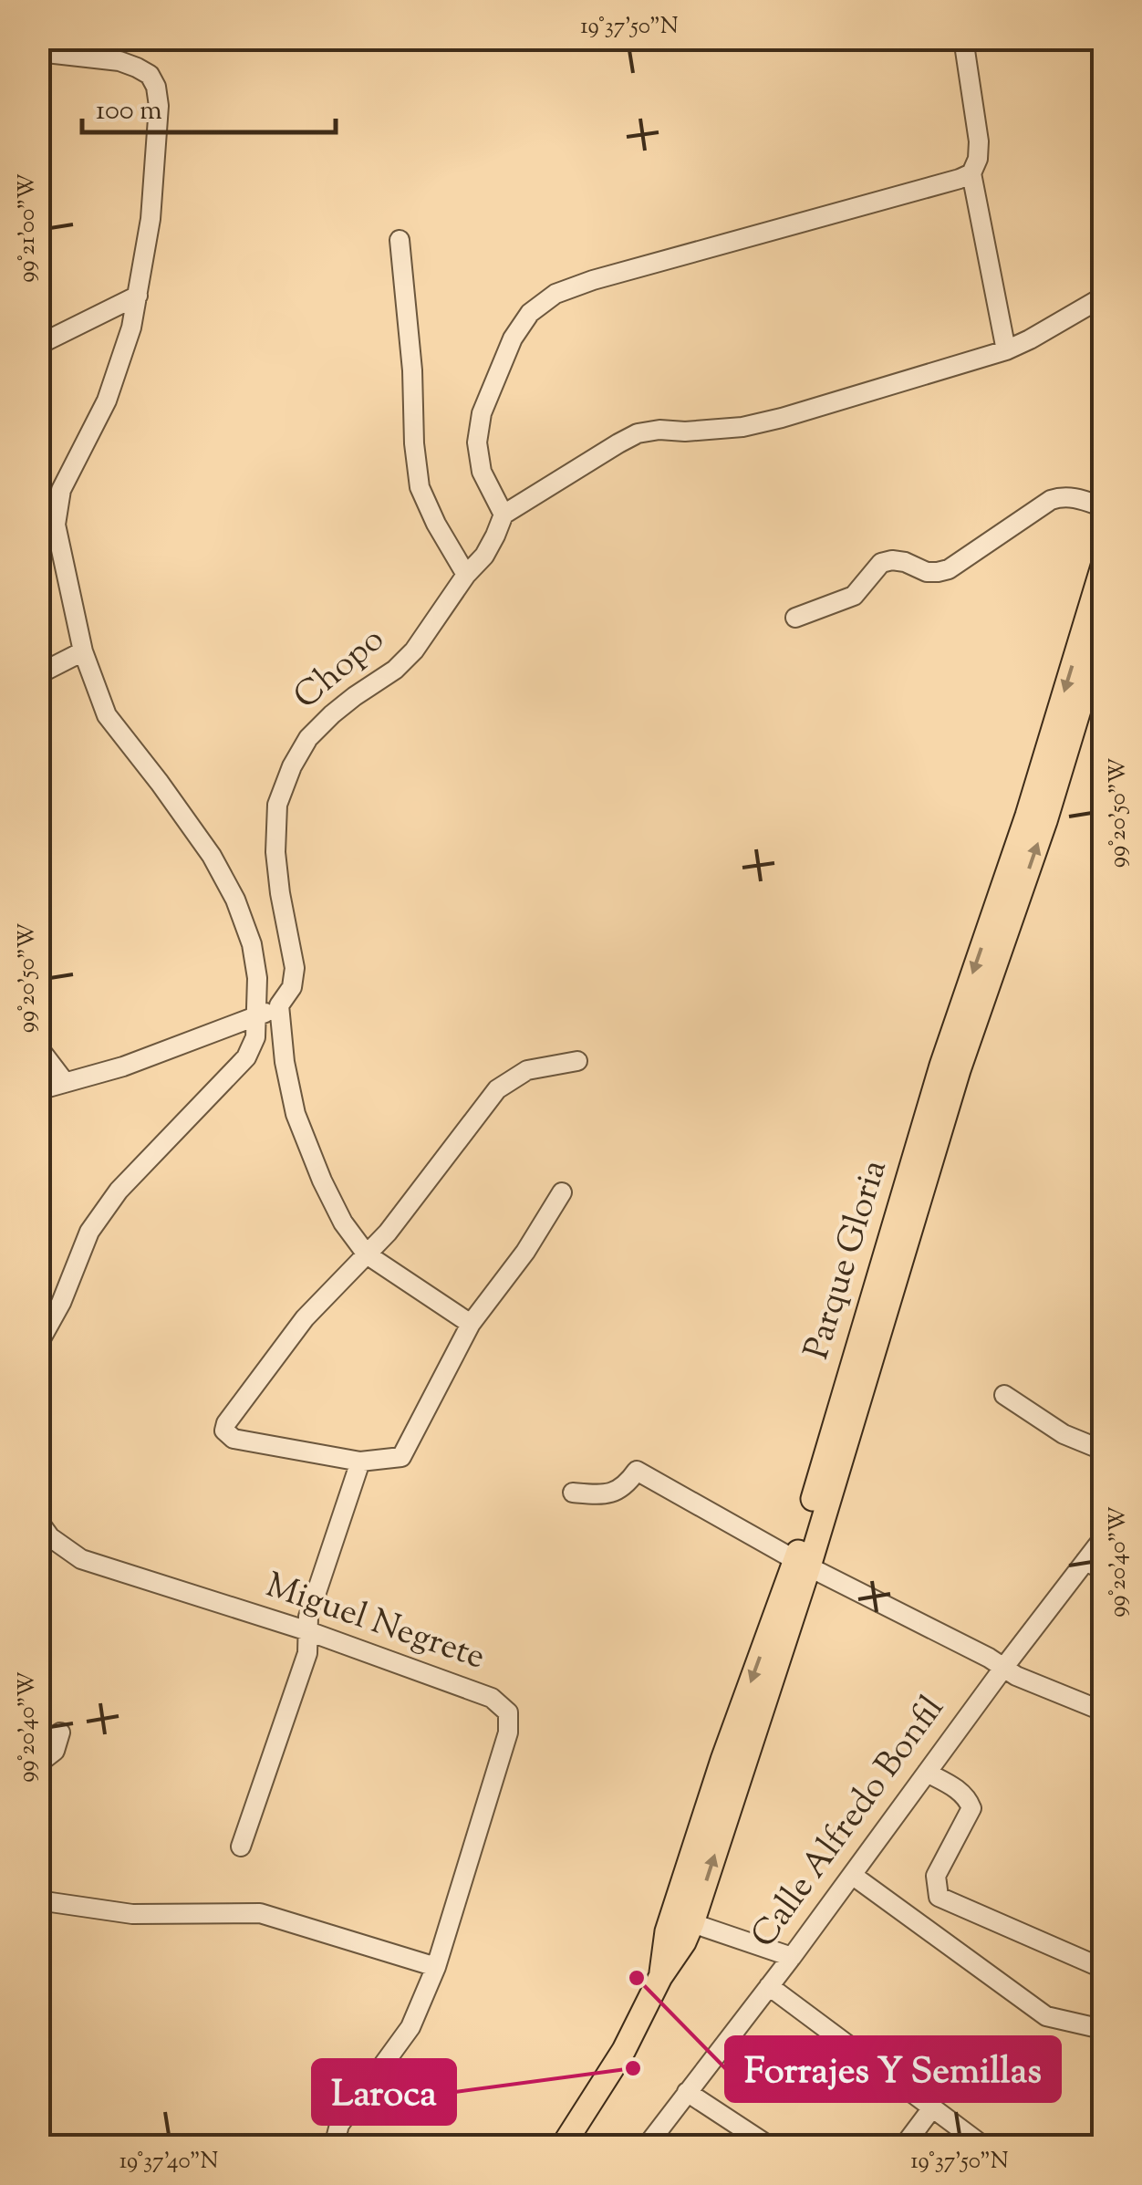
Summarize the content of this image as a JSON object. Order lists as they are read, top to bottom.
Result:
{
  "streets": {
    "main road": ["Parque Gloria"],
    "street": ["Chopo", "Miguel Negrete", "Calle Alfredo Bonfil"]
  },
  "places": ["Forrajes Y Semillas", "Laroca"],
  "scale_bar": "100 m",
  "coordinates": [
    "19°37'50\"N",
    "99°21'00\"W",
    "99°20'50\"W",
    "99°20'40\"W",
    "19°37'40\"N"
  ]
}
